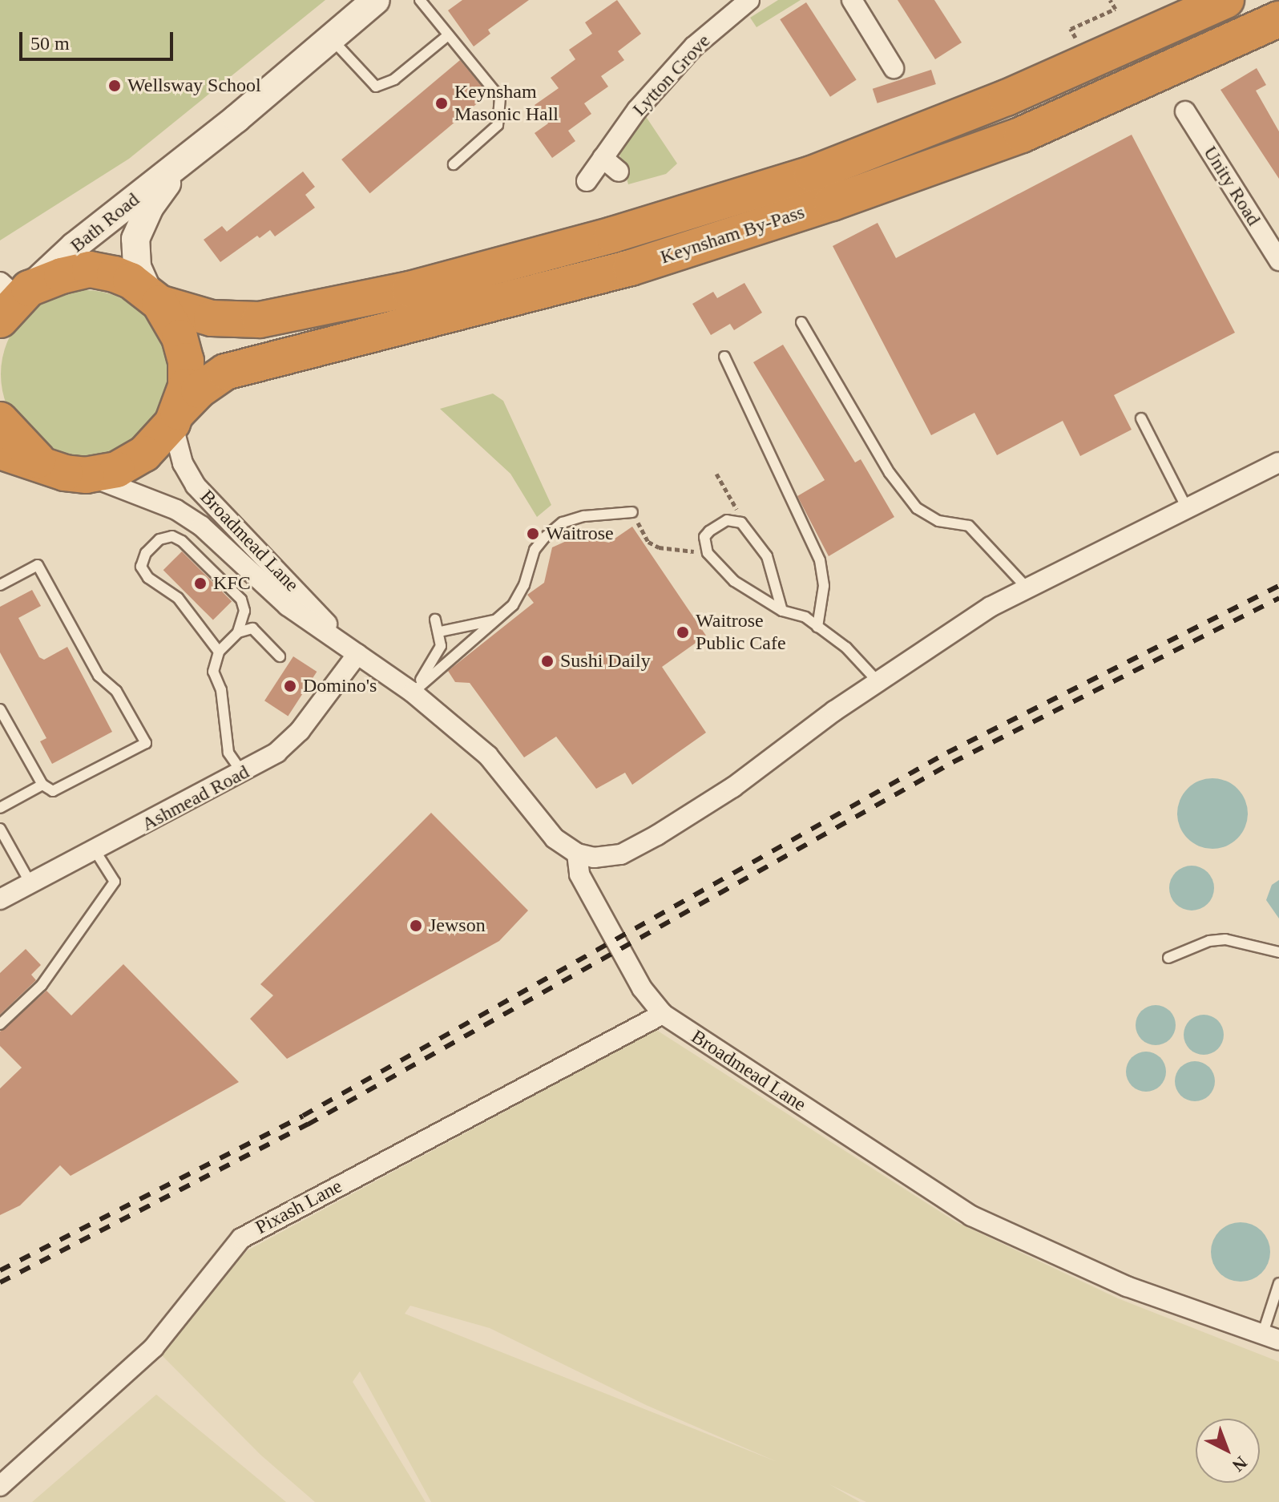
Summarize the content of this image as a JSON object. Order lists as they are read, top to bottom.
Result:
{
  "streets": {
    "highway": ["Keynsham By-Pass"],
    "main road": ["Bath Road"],
    "street": [
      "Lytton Grove",
      "Unity Road",
      "Broadmead Lane",
      "Ashmead Road",
      "Pixash Lane"
    ]
  },
  "crossings": [
    ["Bath Road", "Keynsham By-Pass"],
    ["Keynsham By-Pass", "Broadmead Lane"],
    ["Broadmead Lane", "Ashmead Road"],
    ["Broadmead Lane", "Pixash Lane"]
  ],
  "places": [
    "Wellsway School",
    "Keynsham Masonic Hall",
    "Waitrose",
    "KFC",
    "Waitrose Public Cafe",
    "Sushi Daily",
    "Domino's",
    "Jewson"
  ],
  "scale_bar": "50 m",
  "north": "bottom right"
}
